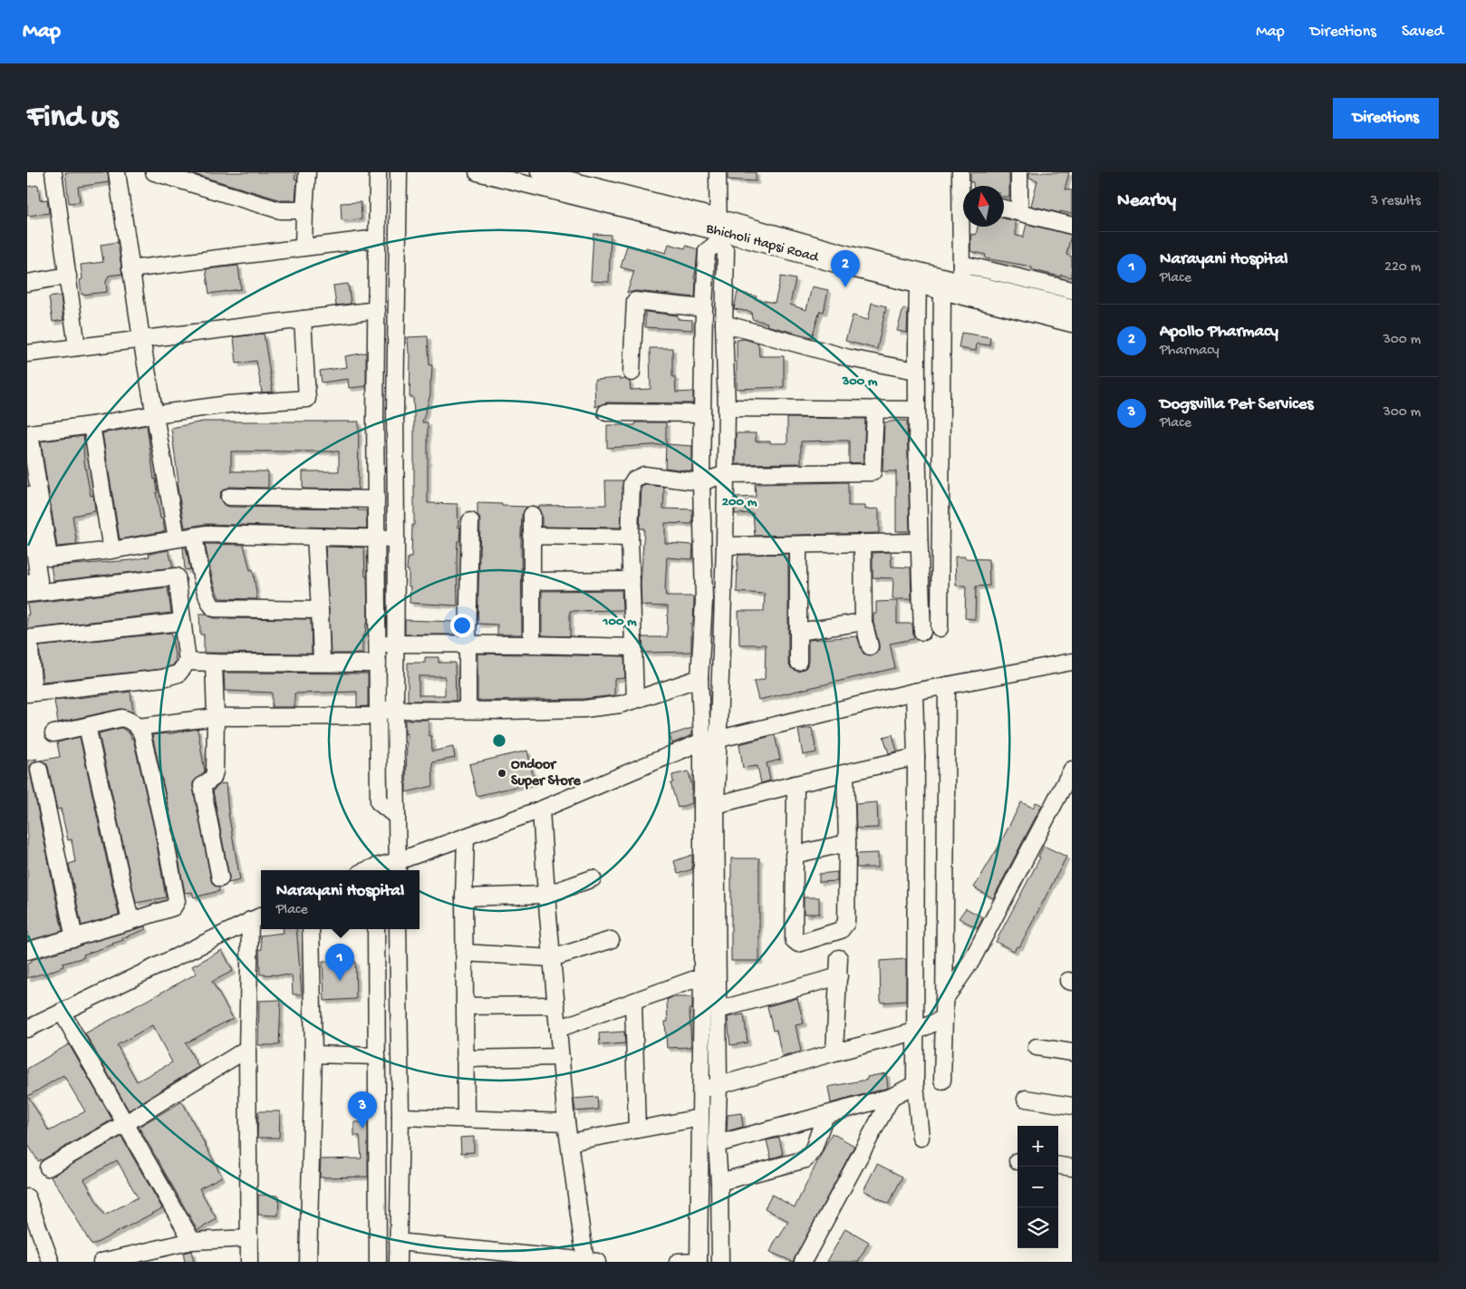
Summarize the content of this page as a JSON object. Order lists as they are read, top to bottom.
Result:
{
  "streets": {
    "street": ["Bhicholi Hapsi Road"]
  },
  "places": ["Ondoor Super Store"],
  "north": "top",
  "page": {
    "header": "Map",
    "nav": ["Map", "Directions", "Saved"],
    "buttons": "Directions",
    "title": "Find us",
    "heading": ["Nearby", "3 results"],
    "list": [
      {
        "mark": "1",
        "name": "Narayani Hospital",
        "note": "Place",
        "value": "220 m"
      },
      {
        "mark": "2",
        "name": "Apollo Pharmacy",
        "note": "Pharmacy",
        "value": "300 m"
      },
      {
        "mark": "3",
        "name": "Dogsvilla Pet Services",
        "note": "Place",
        "value": "300 m"
      }
    ],
    "pins": ["2", "1", "3"],
    "popup": ["Narayani Hospital", "Place"],
    "map_buttons": ["+", "−"]
  },
  "rings": ["300 m", "200 m", "100 m"]
}
